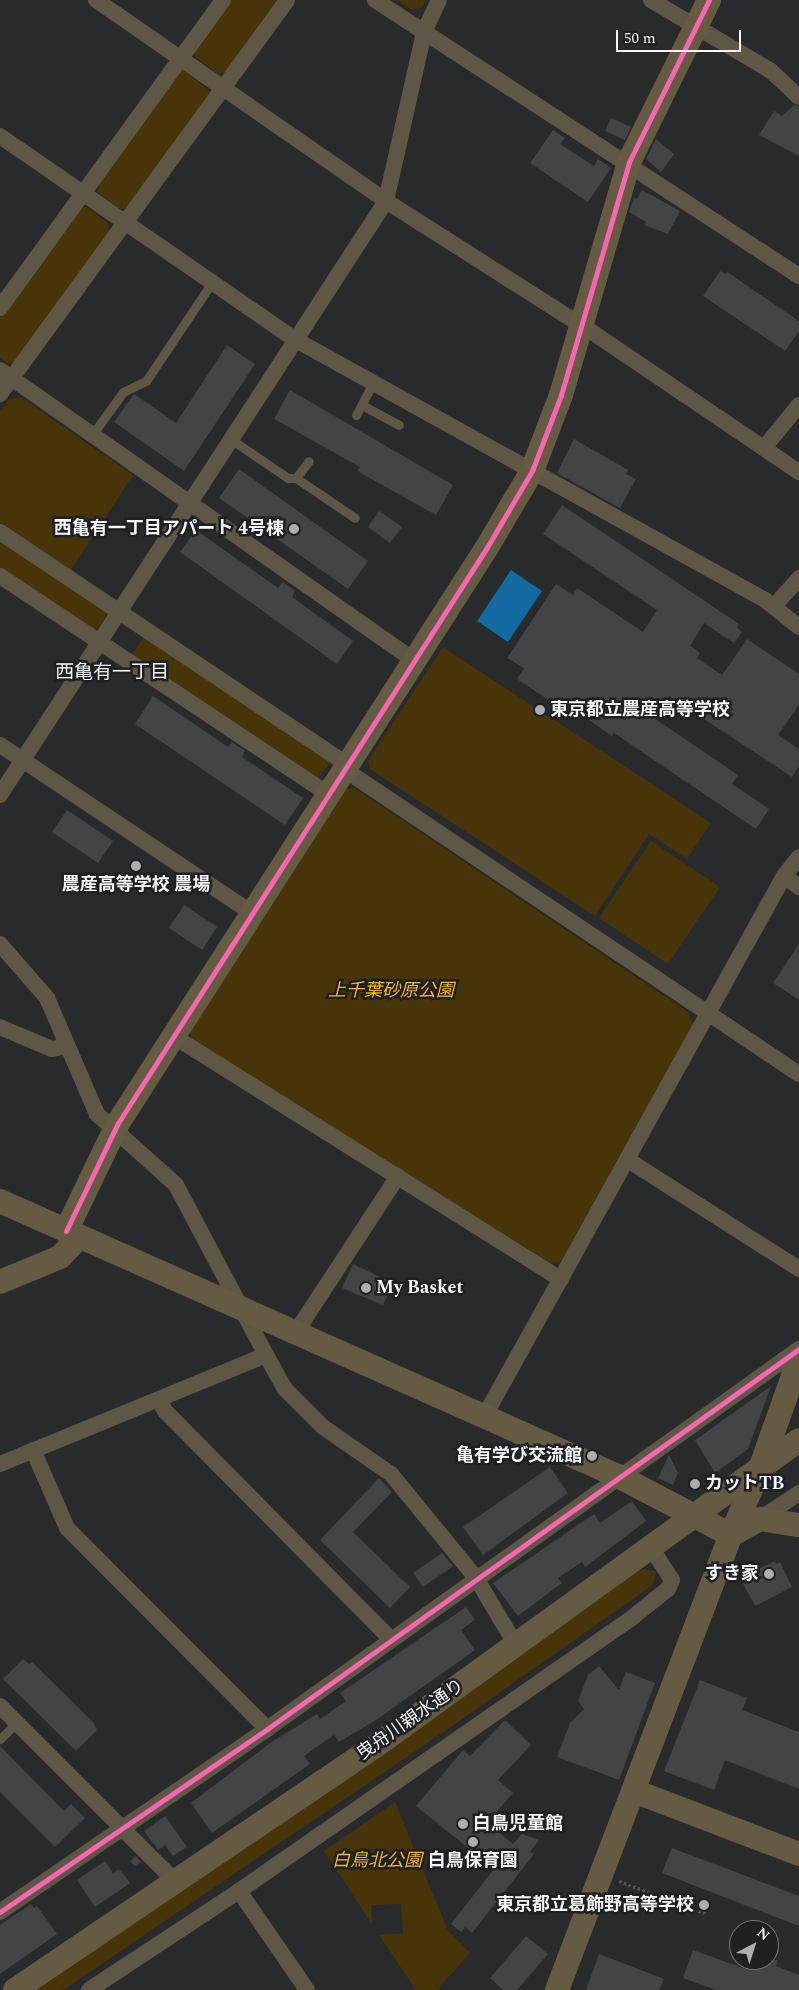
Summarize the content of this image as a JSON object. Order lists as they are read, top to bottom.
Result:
{
  "streets": {
    "street": ["曳舟川親水通り"]
  },
  "districts": ["西亀有一丁目"],
  "parks": ["上千葉砂原公園", "白鳥北公園"],
  "places": [
    "西亀有一丁目アパート 4号棟",
    "東京都立農産高等学校",
    "農産高等学校 農場",
    "My Basket",
    "亀有学び交流館",
    "カットTB",
    "すき家",
    "白鳥児童館",
    "白鳥保育園",
    "東京都立葛飾野高等学校"
  ],
  "scale_bar": "50 m",
  "north": "top right"
}
